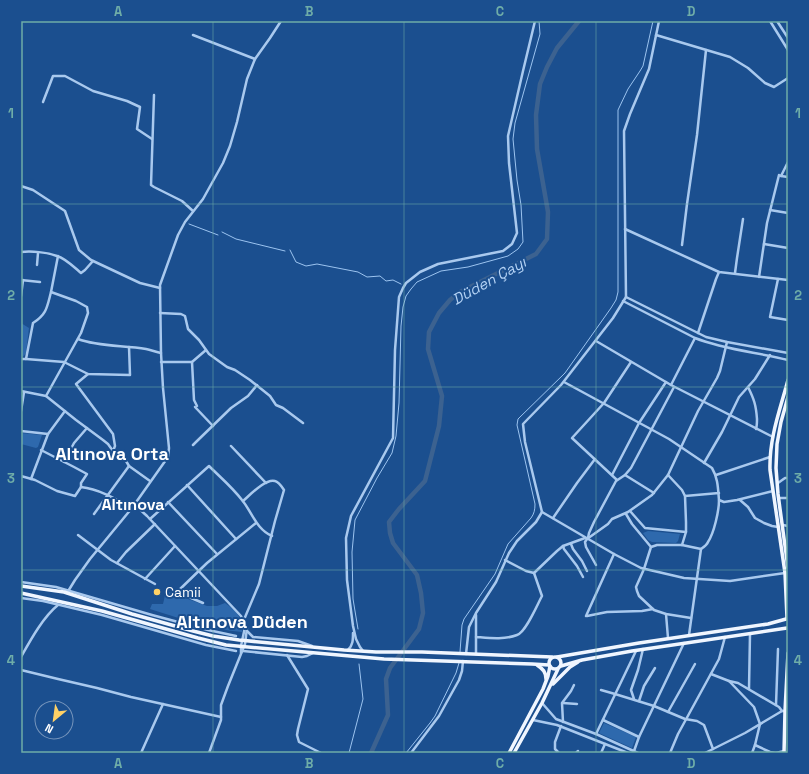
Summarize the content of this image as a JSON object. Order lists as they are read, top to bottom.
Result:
{
  "districts": ["Altınova Orta", "Altınova", "Altınova Düden"],
  "water": ["Düden Çayı"],
  "places": ["Camii"],
  "north": "bottom left",
  "grid": {
    "columns": [
      "A",
      "B",
      "C",
      "D"
    ],
    "rows": [
      "1",
      "2",
      "3",
      "4"
    ]
  }
}
